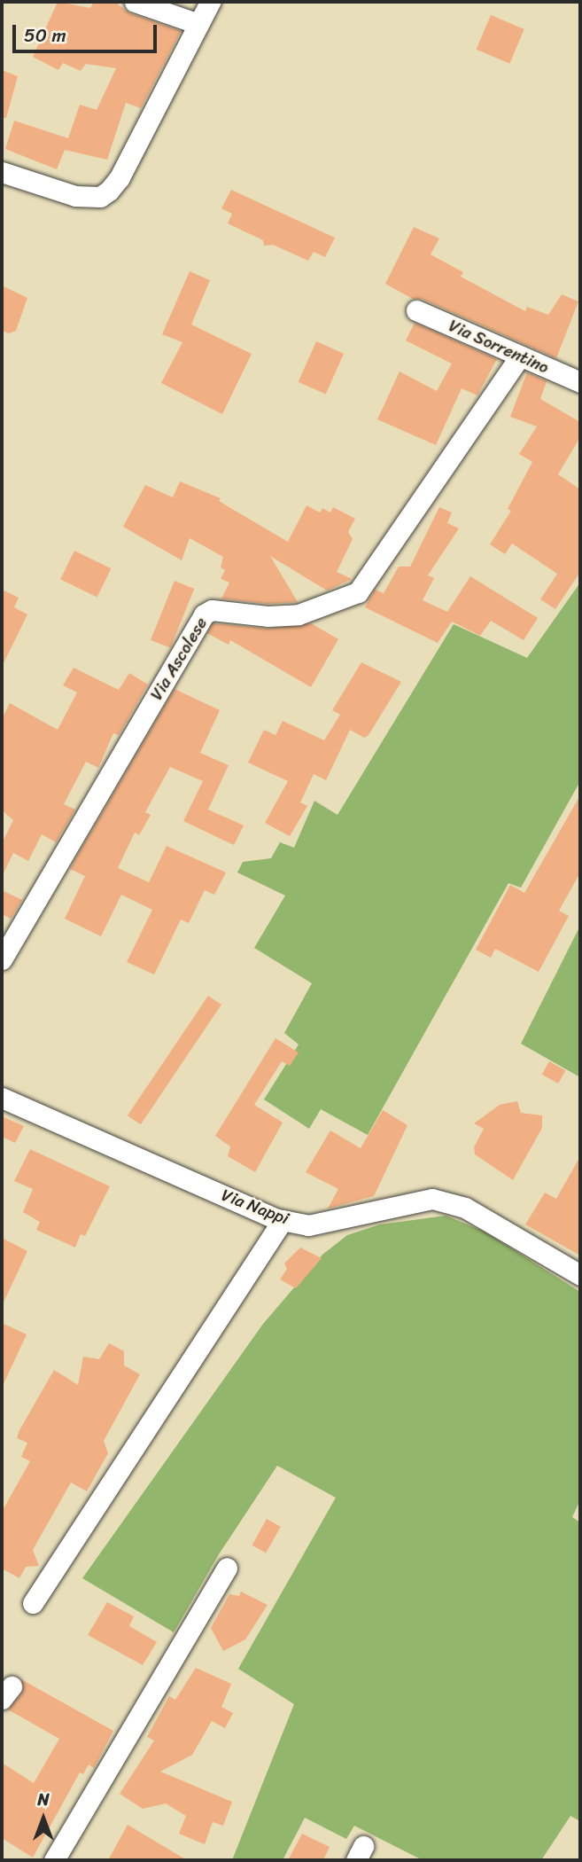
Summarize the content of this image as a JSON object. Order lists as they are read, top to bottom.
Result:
{
  "streets": {
    "street": ["Via Sorrentino", "Via Ascolese", "Via Nappi"]
  },
  "crossings": [
    ["Via Sorrentino", "Via Ascolese"]
  ],
  "scale_bar": "50 m",
  "north": "top"
}
